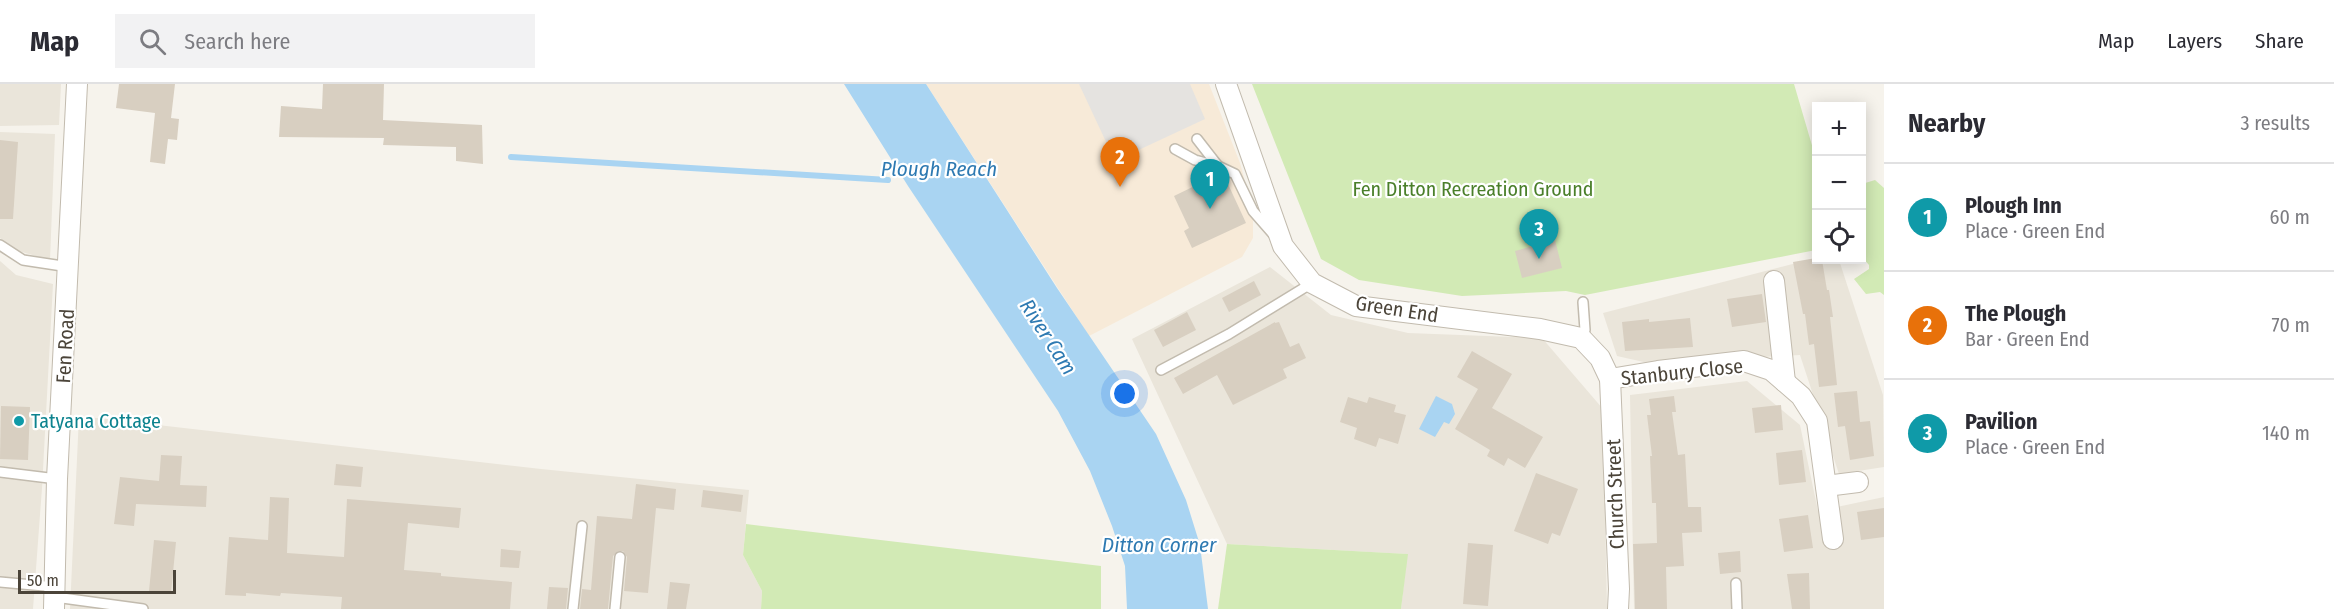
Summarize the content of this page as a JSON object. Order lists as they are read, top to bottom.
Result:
{
  "streets": {
    "street": [
      "Green End",
      "Fen Road",
      "Stanbury Close",
      "Church Street"
    ]
  },
  "crossings": [
    ["Stanbury Close", "Church Street"]
  ],
  "water": ["Plough Reach", "River Cam", "Ditton Corner"],
  "parks": ["Fen Ditton Recreation Ground"],
  "places": ["Tatyana Cottage"],
  "scale_bar": "50 m",
  "page": {
    "header": "Map",
    "search": "Search here",
    "nav": ["Map", "Layers", "Share"],
    "heading": ["Nearby", "3 results"],
    "map_buttons": ["+", "−"],
    "pins": ["2", "1", "3"],
    "list": [
      {
        "mark": "1",
        "name": "Plough Inn",
        "note": "Place · Green End",
        "value": "60 m"
      },
      {
        "mark": "2",
        "name": "The Plough",
        "note": "Bar · Green End",
        "value": "70 m"
      },
      {
        "mark": "3",
        "name": "Pavilion",
        "note": "Place · Green End",
        "value": "140 m"
      }
    ],
    "scale": "50 m"
  }
}
